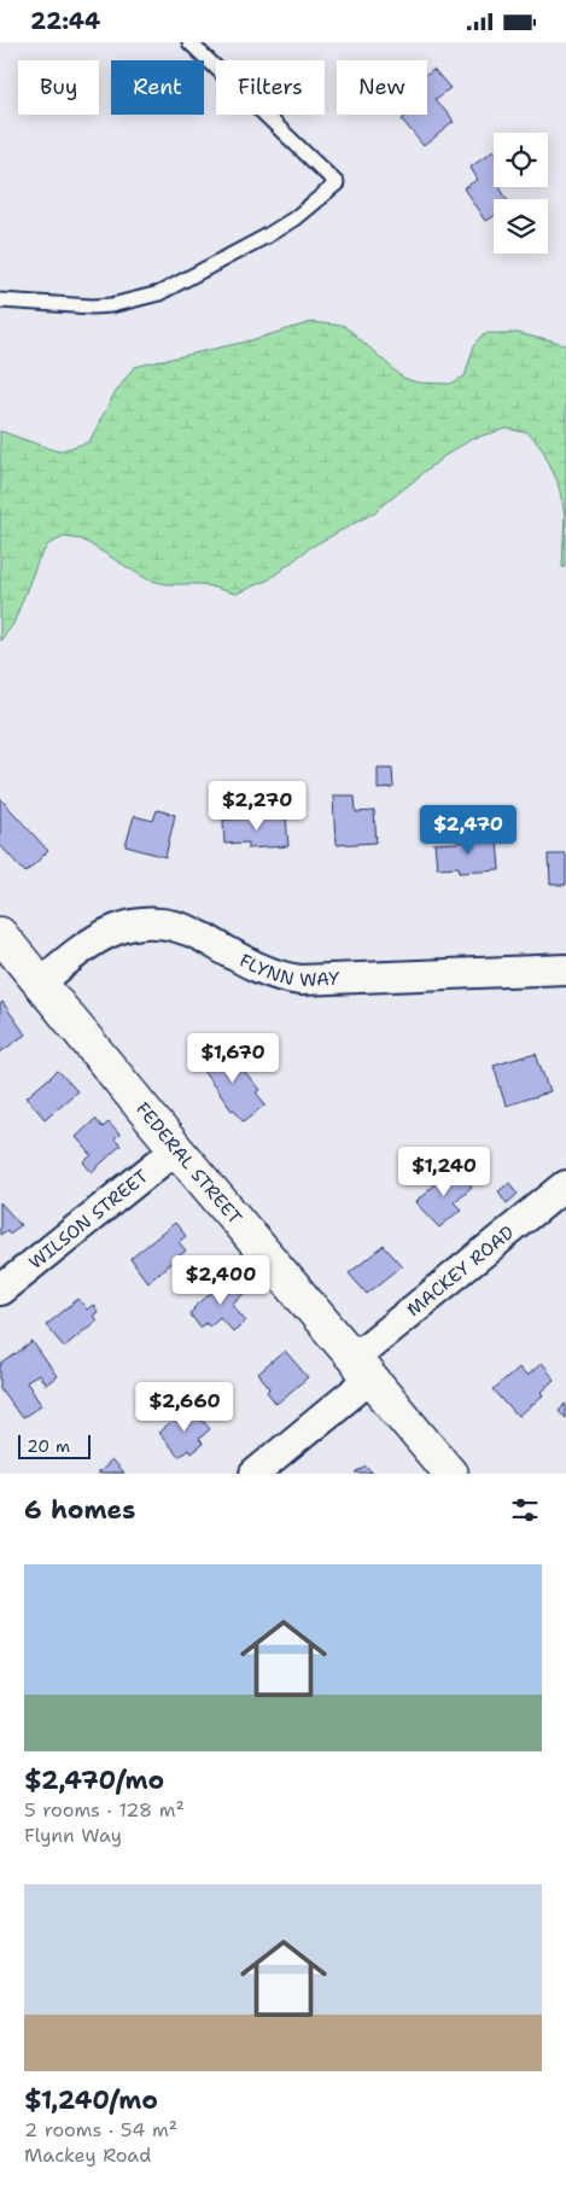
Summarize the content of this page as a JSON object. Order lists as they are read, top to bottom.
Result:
{
  "streets": {
    "street": [
      "FLYNN WAY",
      "FEDERAL STREET",
      "WILSON STREET",
      "MACKEY ROAD"
    ]
  },
  "crossings": [
    ["FLYNN WAY", "FEDERAL STREET"],
    ["FEDERAL STREET", "WILSON STREET"],
    ["FEDERAL STREET", "MACKEY ROAD"]
  ],
  "scale_bar": "20 m",
  "page": {
    "status": "22:44",
    "chip": [
      "Buy",
      "Rent",
      "Filters",
      "New"
    ],
    "price": [
      "$2,270",
      "$2,470",
      "$1,670",
      "$1,240",
      "$2,400",
      "$2,660"
    ],
    "scale": "20 m",
    "heading": "6 homes",
    "list": [
      {
        "name": "$2,470/mo",
        "note": "5 rooms · 128 m² · Flynn Way"
      },
      {
        "name": "$1,240/mo",
        "note": "2 rooms · 54 m² · Mackey Road"
      }
    ]
  }
}
